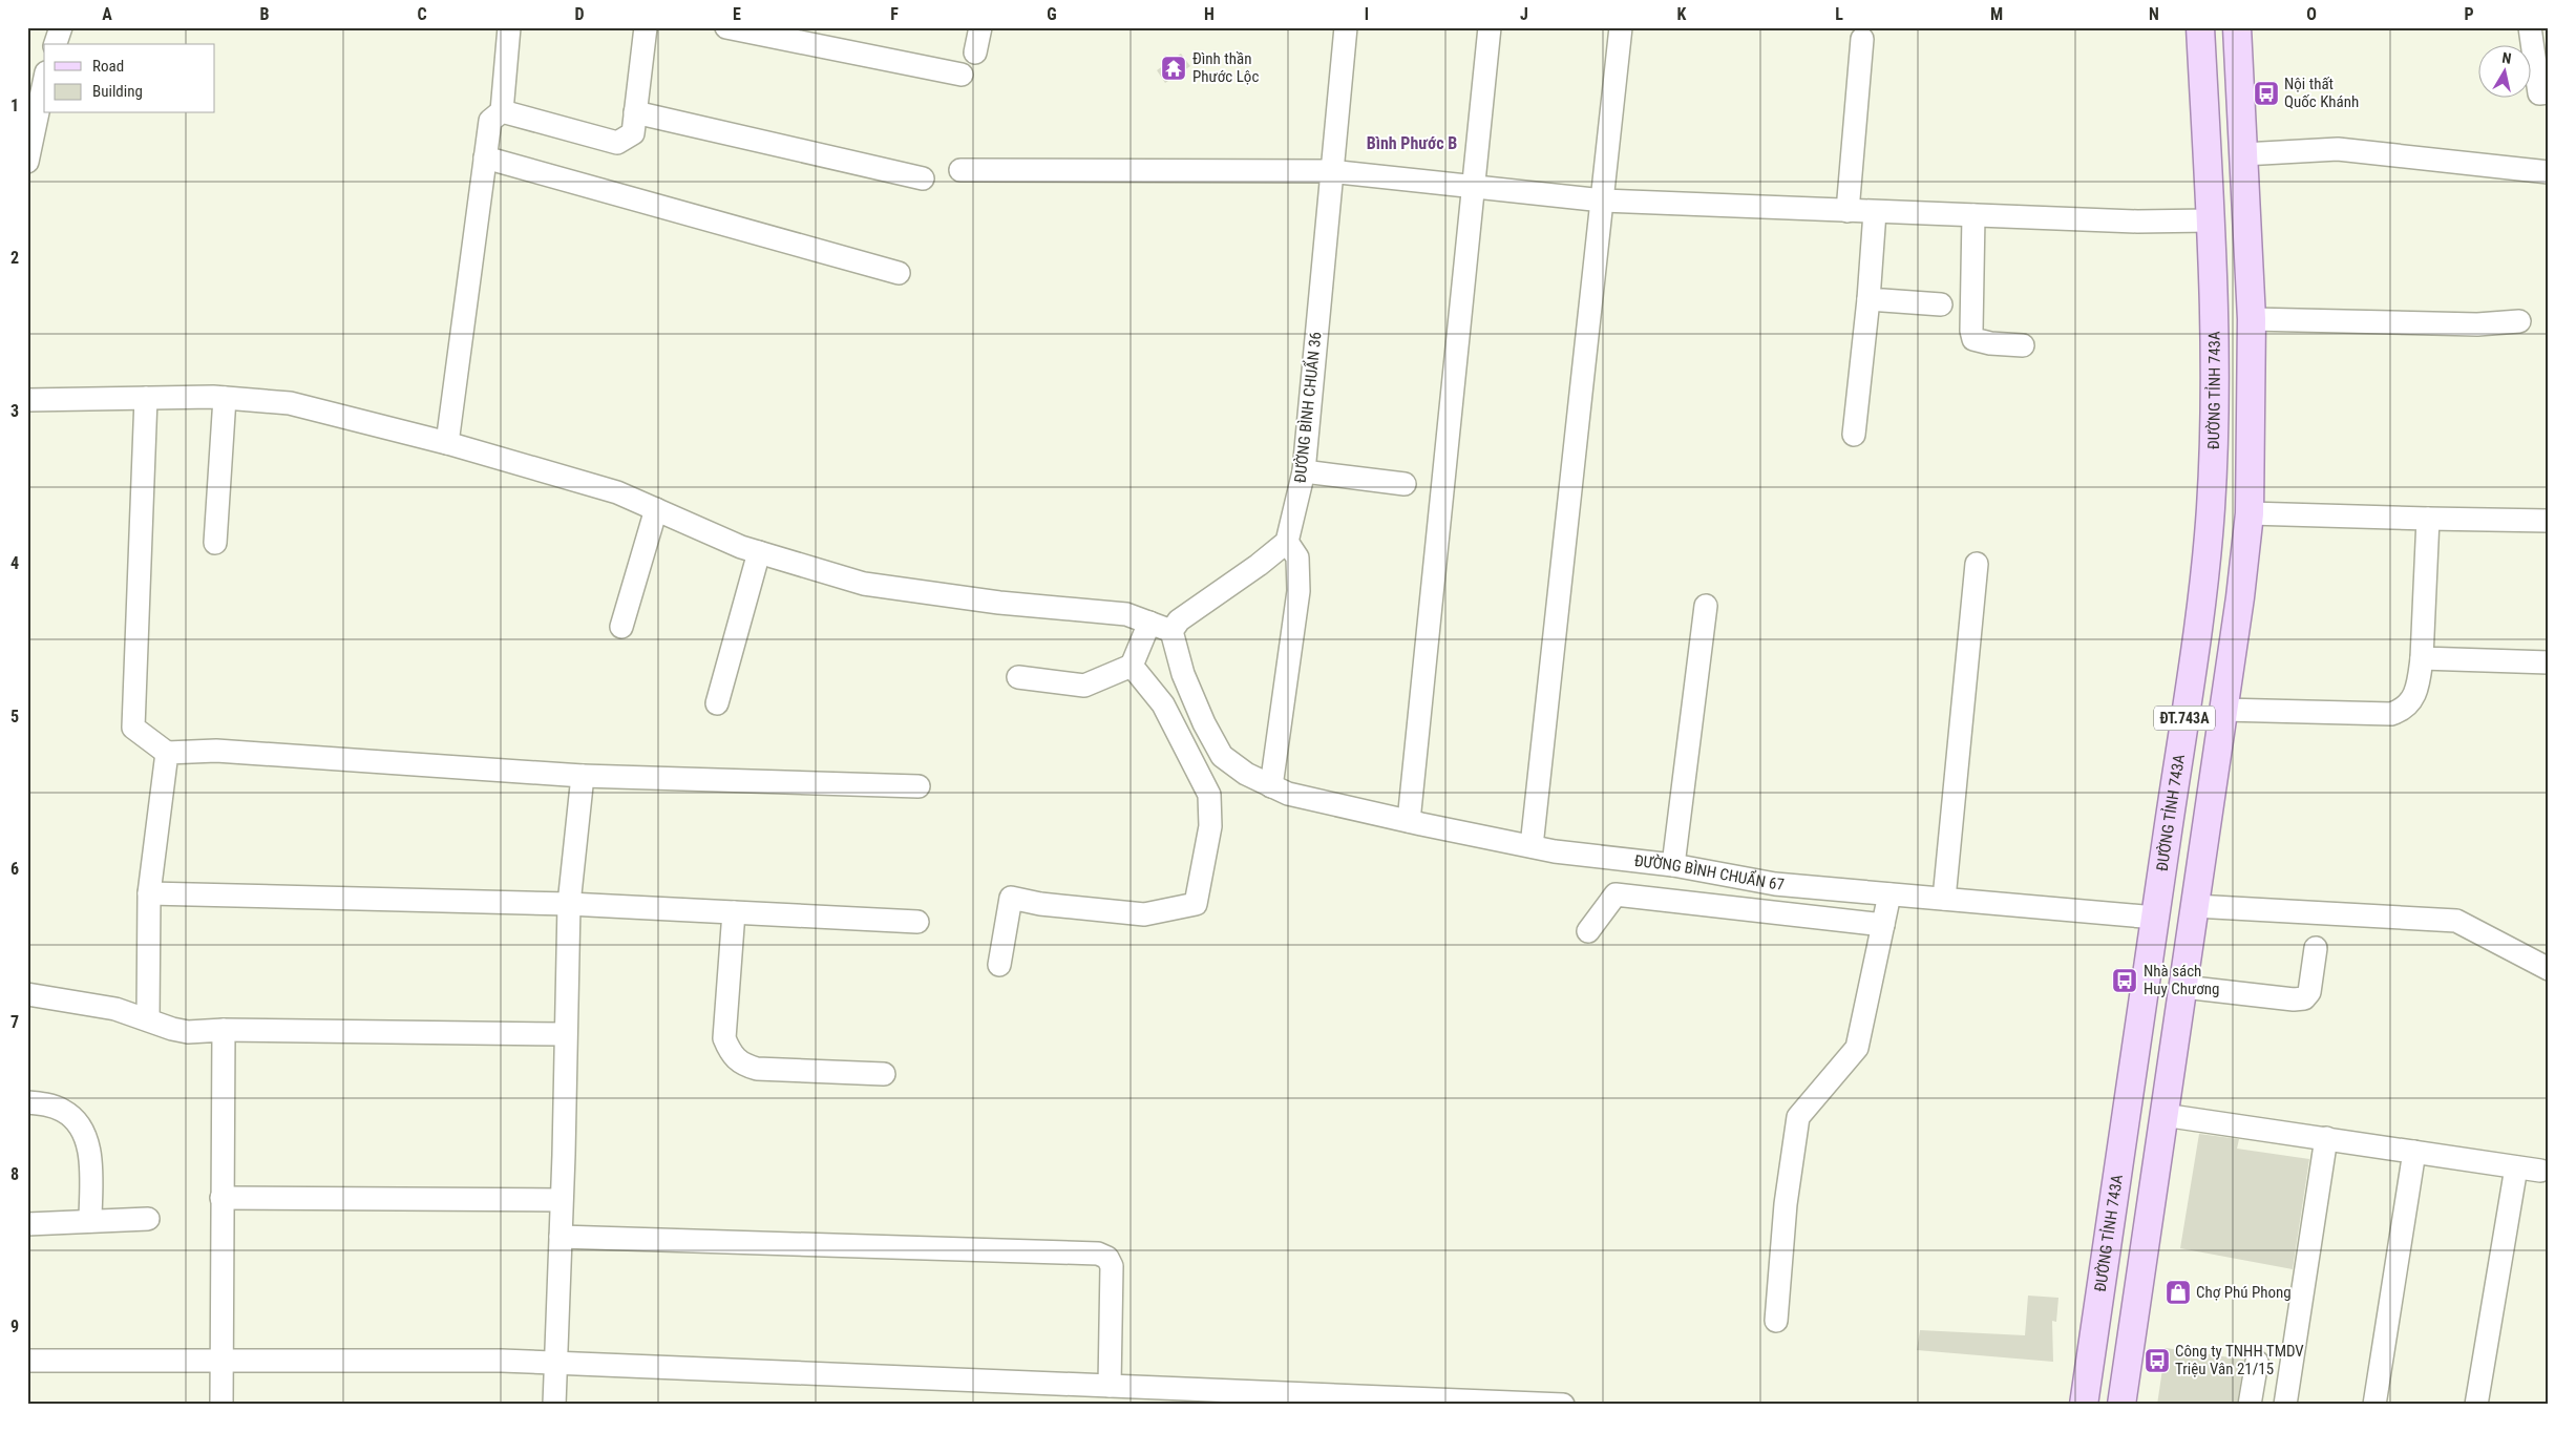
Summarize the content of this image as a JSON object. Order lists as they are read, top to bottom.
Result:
{
  "streets": {
    "main road": ["ĐƯỜNG TỈNH 743A", "ĐT.743A"],
    "street": ["ĐƯỜNG BÌNH CHUẨN 36", "ĐƯỜNG BÌNH CHUẨN 67"]
  },
  "crossings": [
    ["ĐƯỜNG TỈNH 743A", "ĐƯỜNG BÌNH CHUẨN 67"]
  ],
  "districts": ["Bình Phước B"],
  "places": {
    "temple": ["Đình thần Phước Lộc"],
    "bus stop": ["Nội thất Quốc Khánh", "Nhà sách Huy Chương", "Công ty TNHH TMDV Triệu Vân 21/15"],
    "shop": ["Chợ Phú Phong"]
  },
  "legend": ["Road", "Building"],
  "north": "top",
  "grid": {
    "columns": [
      "A",
      "B",
      "C",
      "D",
      "E",
      "F",
      "G",
      "H",
      "I",
      "J",
      "K",
      "L",
      "M",
      "N",
      "O",
      "P"
    ],
    "rows": [
      "1",
      "2",
      "3",
      "4",
      "5",
      "6",
      "7",
      "8",
      "9"
    ]
  }
}
